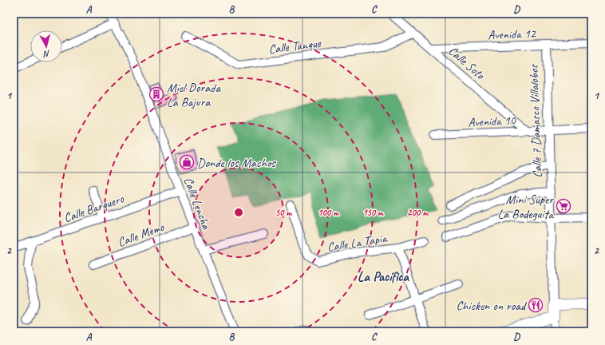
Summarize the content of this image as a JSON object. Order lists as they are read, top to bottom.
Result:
{
  "streets": {
    "main road": ["Calle 7 Damasco Villalobos"],
    "street": [
      "Avenida 12",
      "Calle Tanque",
      "Calle Soto",
      "Avenida 10",
      "Calle Lencha",
      "Calle Barquero",
      "Calle Memo",
      "Calle La Tapia"
    ]
  },
  "crossings": [
    ["Avenida 12", "Calle Soto"],
    ["Avenida 12", "Calle 7 Damasco Villalobos"],
    ["Calle Tanque", "Calle Soto"],
    ["Calle Soto", "Avenida 10"],
    ["Avenida 10", "Calle 7 Damasco Villalobos"],
    ["Calle Lencha", "Calle Barquero"],
    ["Calle Lencha", "Calle Memo"]
  ],
  "districts": ["La Pacífica"],
  "places": {
    "building": ["Miel Dorada La Bajura"],
    "shop": ["Donde los Machos"],
    "supermarket": ["Mini Súper La Bodeguita"],
    "restaurant": ["Chicken on road"]
  },
  "north": "bottom",
  "grid": {
    "columns": [
      "A",
      "B",
      "C",
      "D"
    ],
    "rows": ["1", "2"]
  },
  "rings": [
    "50 m",
    "100 m",
    "150 m",
    "200 m"
  ]
}
